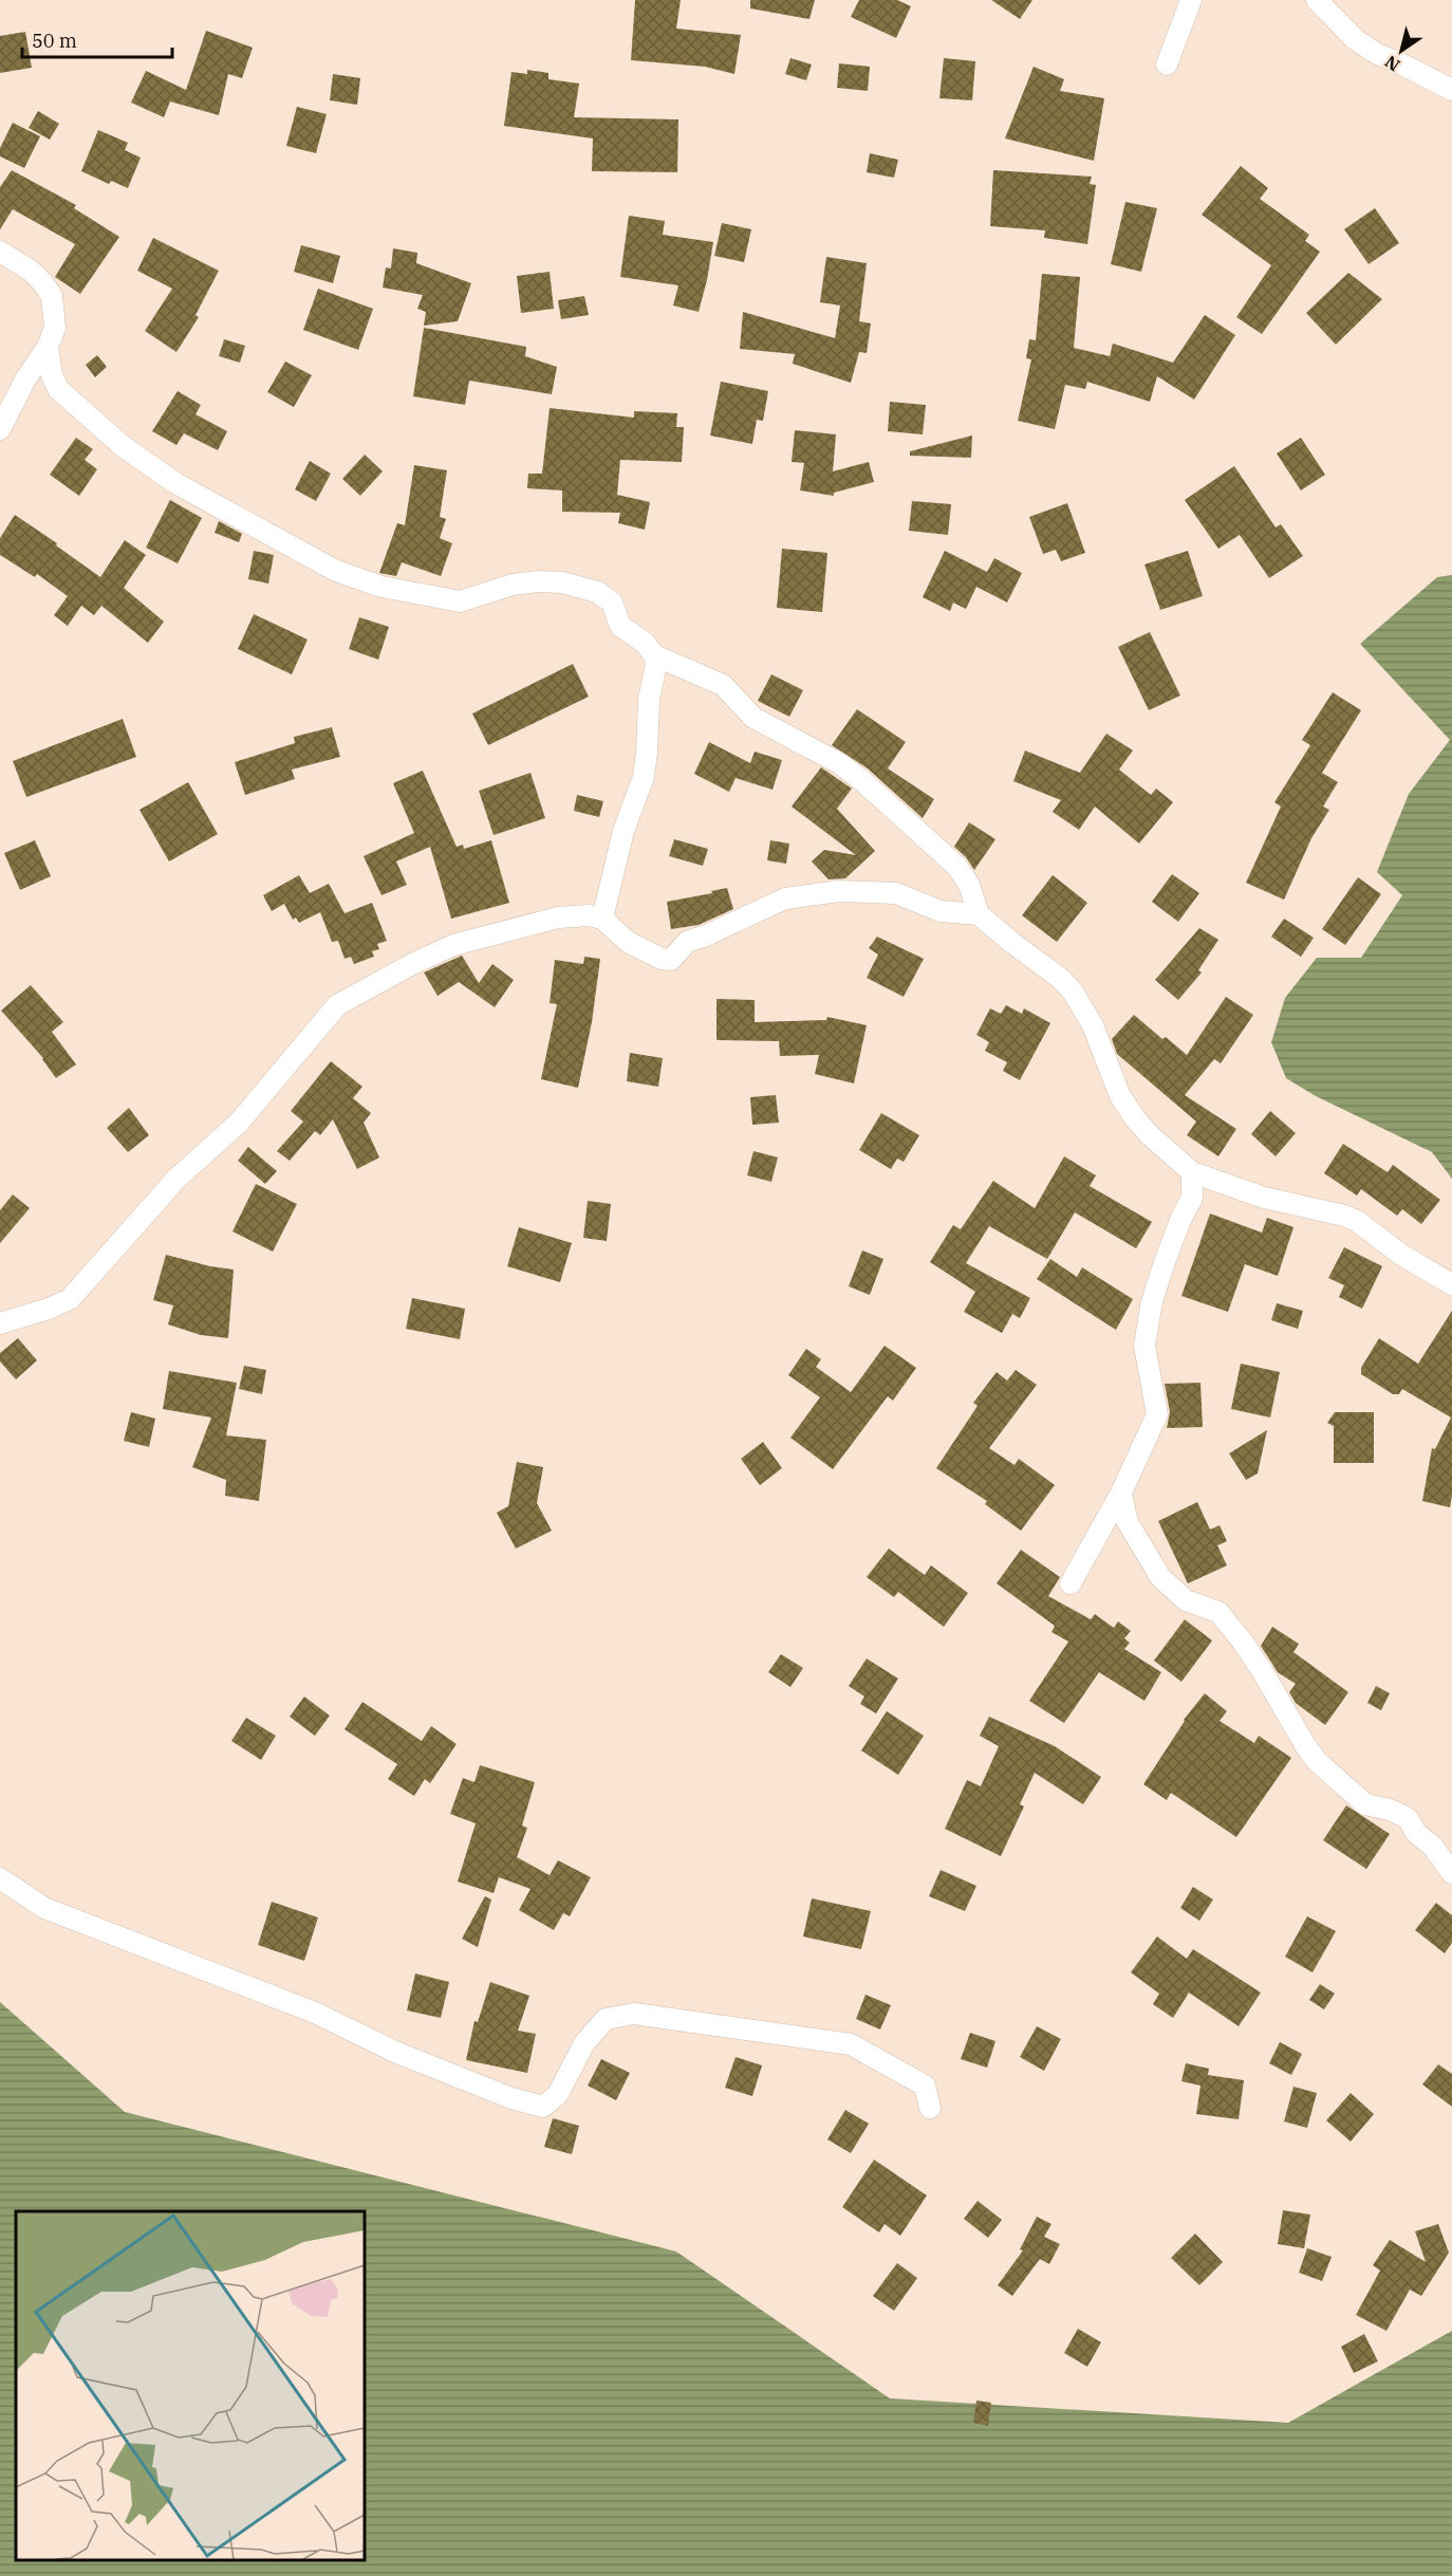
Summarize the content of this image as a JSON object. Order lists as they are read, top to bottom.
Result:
{
  "scale_bar": "50 m",
  "north": "bottom left"
}
